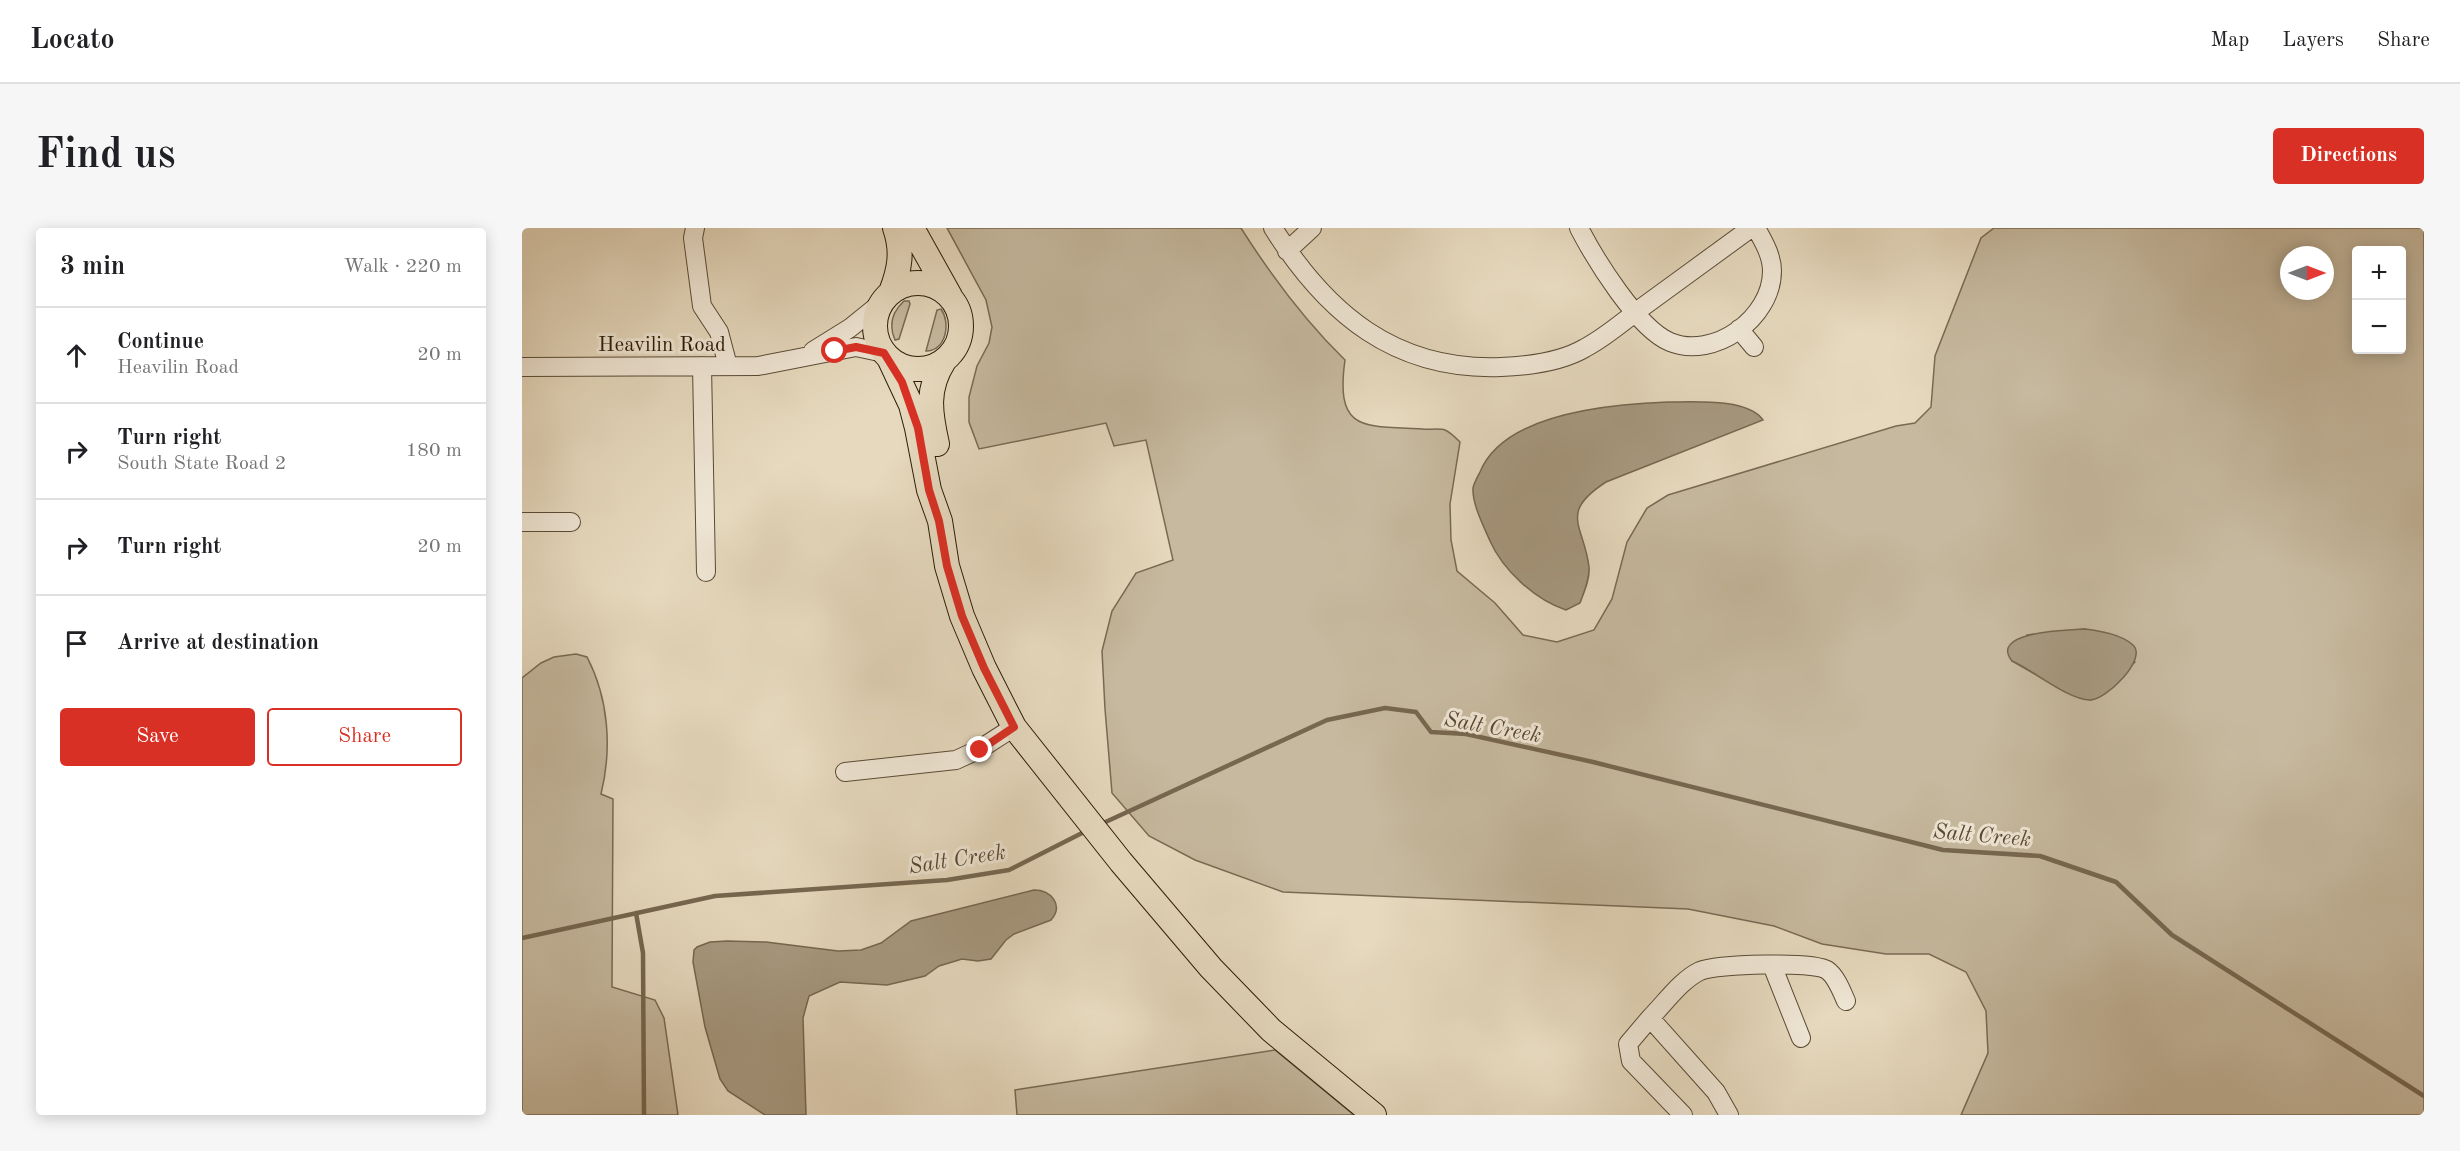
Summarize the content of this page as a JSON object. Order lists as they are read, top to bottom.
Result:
{
  "streets": {
    "street": ["Heavilin Road"]
  },
  "water": ["Salt Creek"],
  "north": "right",
  "page": {
    "header": "Locato",
    "nav": ["Map", "Layers", "Share"],
    "buttons": [
      "Directions",
      ["Save", "Share"]
    ],
    "title": "Find us",
    "heading": ["3 min", "Walk · 220 m"],
    "map_buttons": ["+", "−"],
    "list": [
      ["Continue", "Heavilin Road", "20 m"],
      ["Turn right", "South State Road 2", "180 m"],
      ["Turn right", "20 m"],
      "Arrive at destination"
    ]
  }
}
